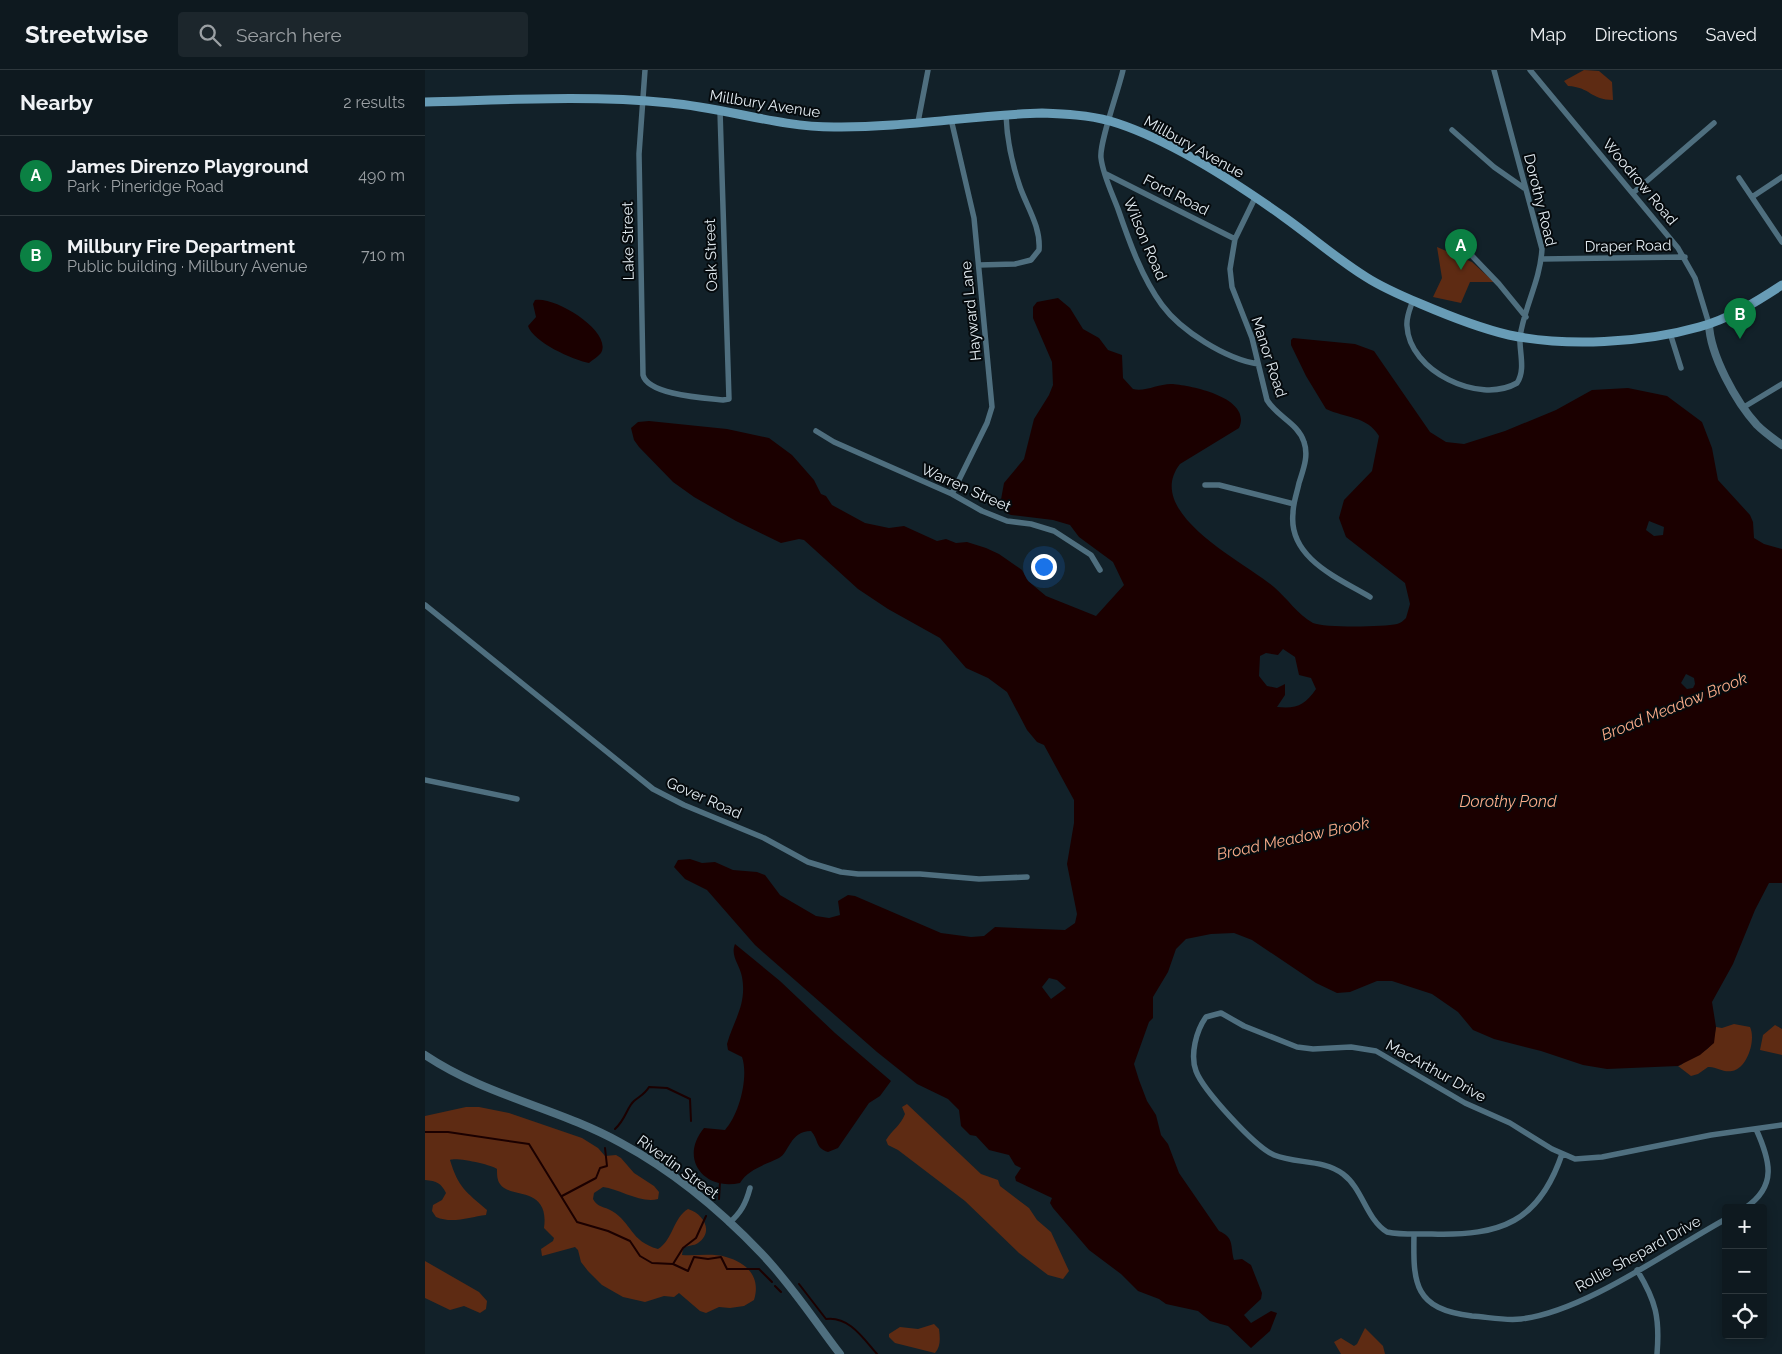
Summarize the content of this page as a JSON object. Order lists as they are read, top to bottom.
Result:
{
  "streets": {
    "main road": ["Millbury Avenue"],
    "street": [
      "Woodrow Road",
      "Ford Road",
      "Dorothy Road",
      "Wilson Road",
      "Lake Street",
      "Draper Road",
      "Oak Street",
      "Hayward Lane",
      "Manor Road",
      "Warren Street",
      "Gover Road",
      "MacArthur Drive",
      "Riverlin Street",
      "Rollie Shepard Drive"
    ]
  },
  "crossings": [
    ["Millbury Avenue", "Woodrow Road"],
    ["Millbury Avenue", "Dorothy Road"],
    ["Millbury Avenue", "Wilson Road"],
    ["Millbury Avenue", "Lake Street"],
    ["Millbury Avenue", "Oak Street"],
    ["Millbury Avenue", "Hayward Lane"],
    ["Millbury Avenue", "Manor Road"],
    ["Woodrow Road", "Draper Road"],
    ["Ford Road", "Wilson Road"],
    ["Ford Road", "Manor Road"],
    ["Dorothy Road", "Draper Road"],
    ["Wilson Road", "Manor Road"],
    ["Lake Street", "Oak Street"],
    ["Hayward Lane", "Warren Street"],
    ["MacArthur Drive", "Rollie Shepard Drive"]
  ],
  "water": ["Broad Meadow Brook", "Dorothy Pond"],
  "page": {
    "header": "Streetwise",
    "search": "Search here",
    "nav": ["Map", "Directions", "Saved"],
    "heading": ["Nearby", "2 results"],
    "list": [
      {
        "mark": "A",
        "name": "James Direnzo Playground",
        "note": "Park · Pineridge Road",
        "value": "490 m"
      },
      {
        "mark": "B",
        "name": "Millbury Fire Department",
        "note": "Public building · Millbury Avenue",
        "value": "710 m"
      }
    ],
    "pins": ["A", "B"],
    "map_buttons": ["+", "−"]
  }
}
